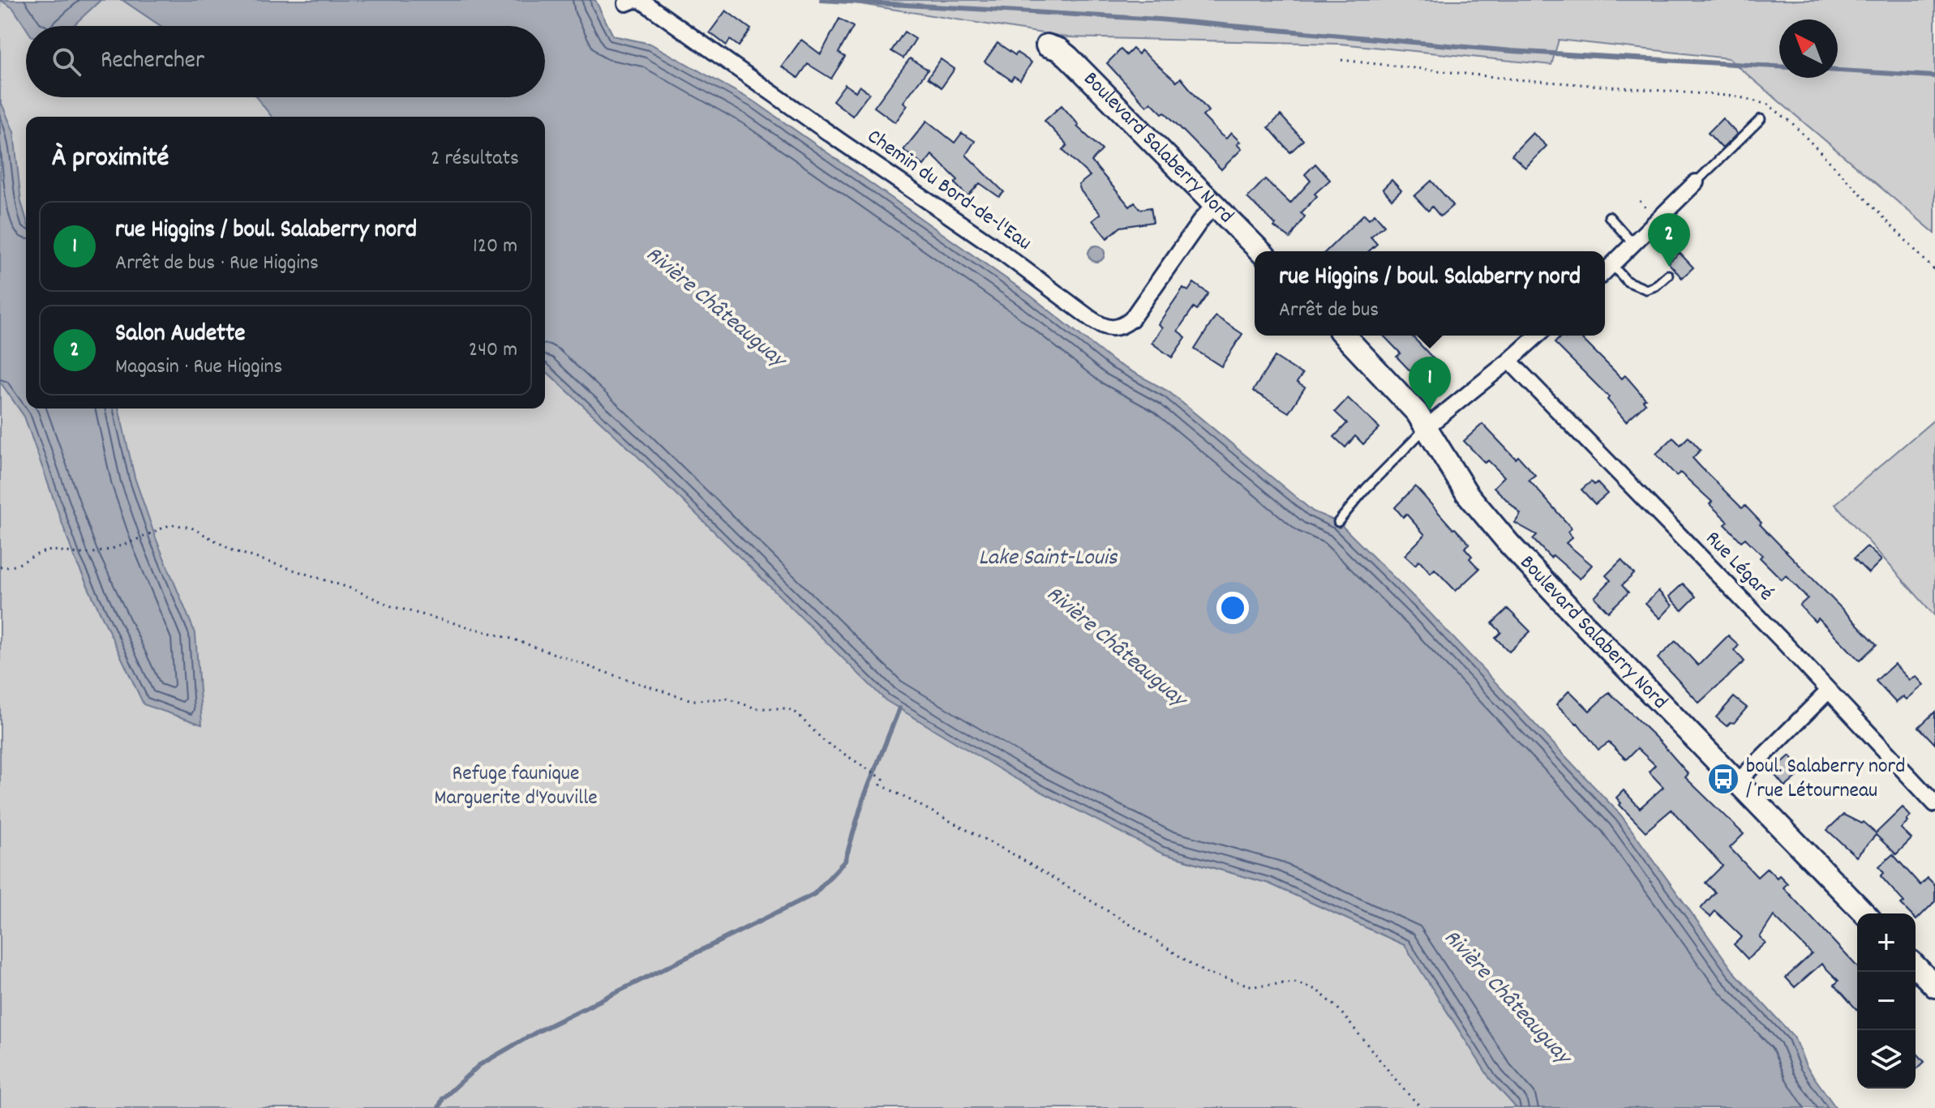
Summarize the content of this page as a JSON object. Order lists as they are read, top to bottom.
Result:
{
  "streets": {
    "street": ["Boulevard Salaberry Nord", "Chemin du Bord-de-l'Eau", "Rue Légaré"]
  },
  "crossings": [
    ["Boulevard Salaberry Nord", "Chemin du Bord-de-l'Eau"]
  ],
  "water": ["Rivière Châteauguay", "Lake Saint-Louis"],
  "parks": ["Refuge faunique Marguerite d'Youville"],
  "places": {
    "bus stop": ["boul. Salaberry nord / rue Létourneau"]
  },
  "north": "top left",
  "page": {
    "search": "Rechercher",
    "heading": ["À proximité", "2 résultats"],
    "list": [
      {
        "mark": "1",
        "name": "rue Higgins / boul. Salaberry nord",
        "note": "Arrêt de bus · Rue Higgins",
        "value": "120 m"
      },
      {
        "mark": "2",
        "name": "Salon Audette",
        "note": "Magasin · Rue Higgins",
        "value": "240 m"
      }
    ],
    "pins": ["2", "1"],
    "popup": ["rue Higgins / boul. Salaberry nord", "Arrêt de bus"],
    "map_buttons": ["+", "−"]
  }
}
